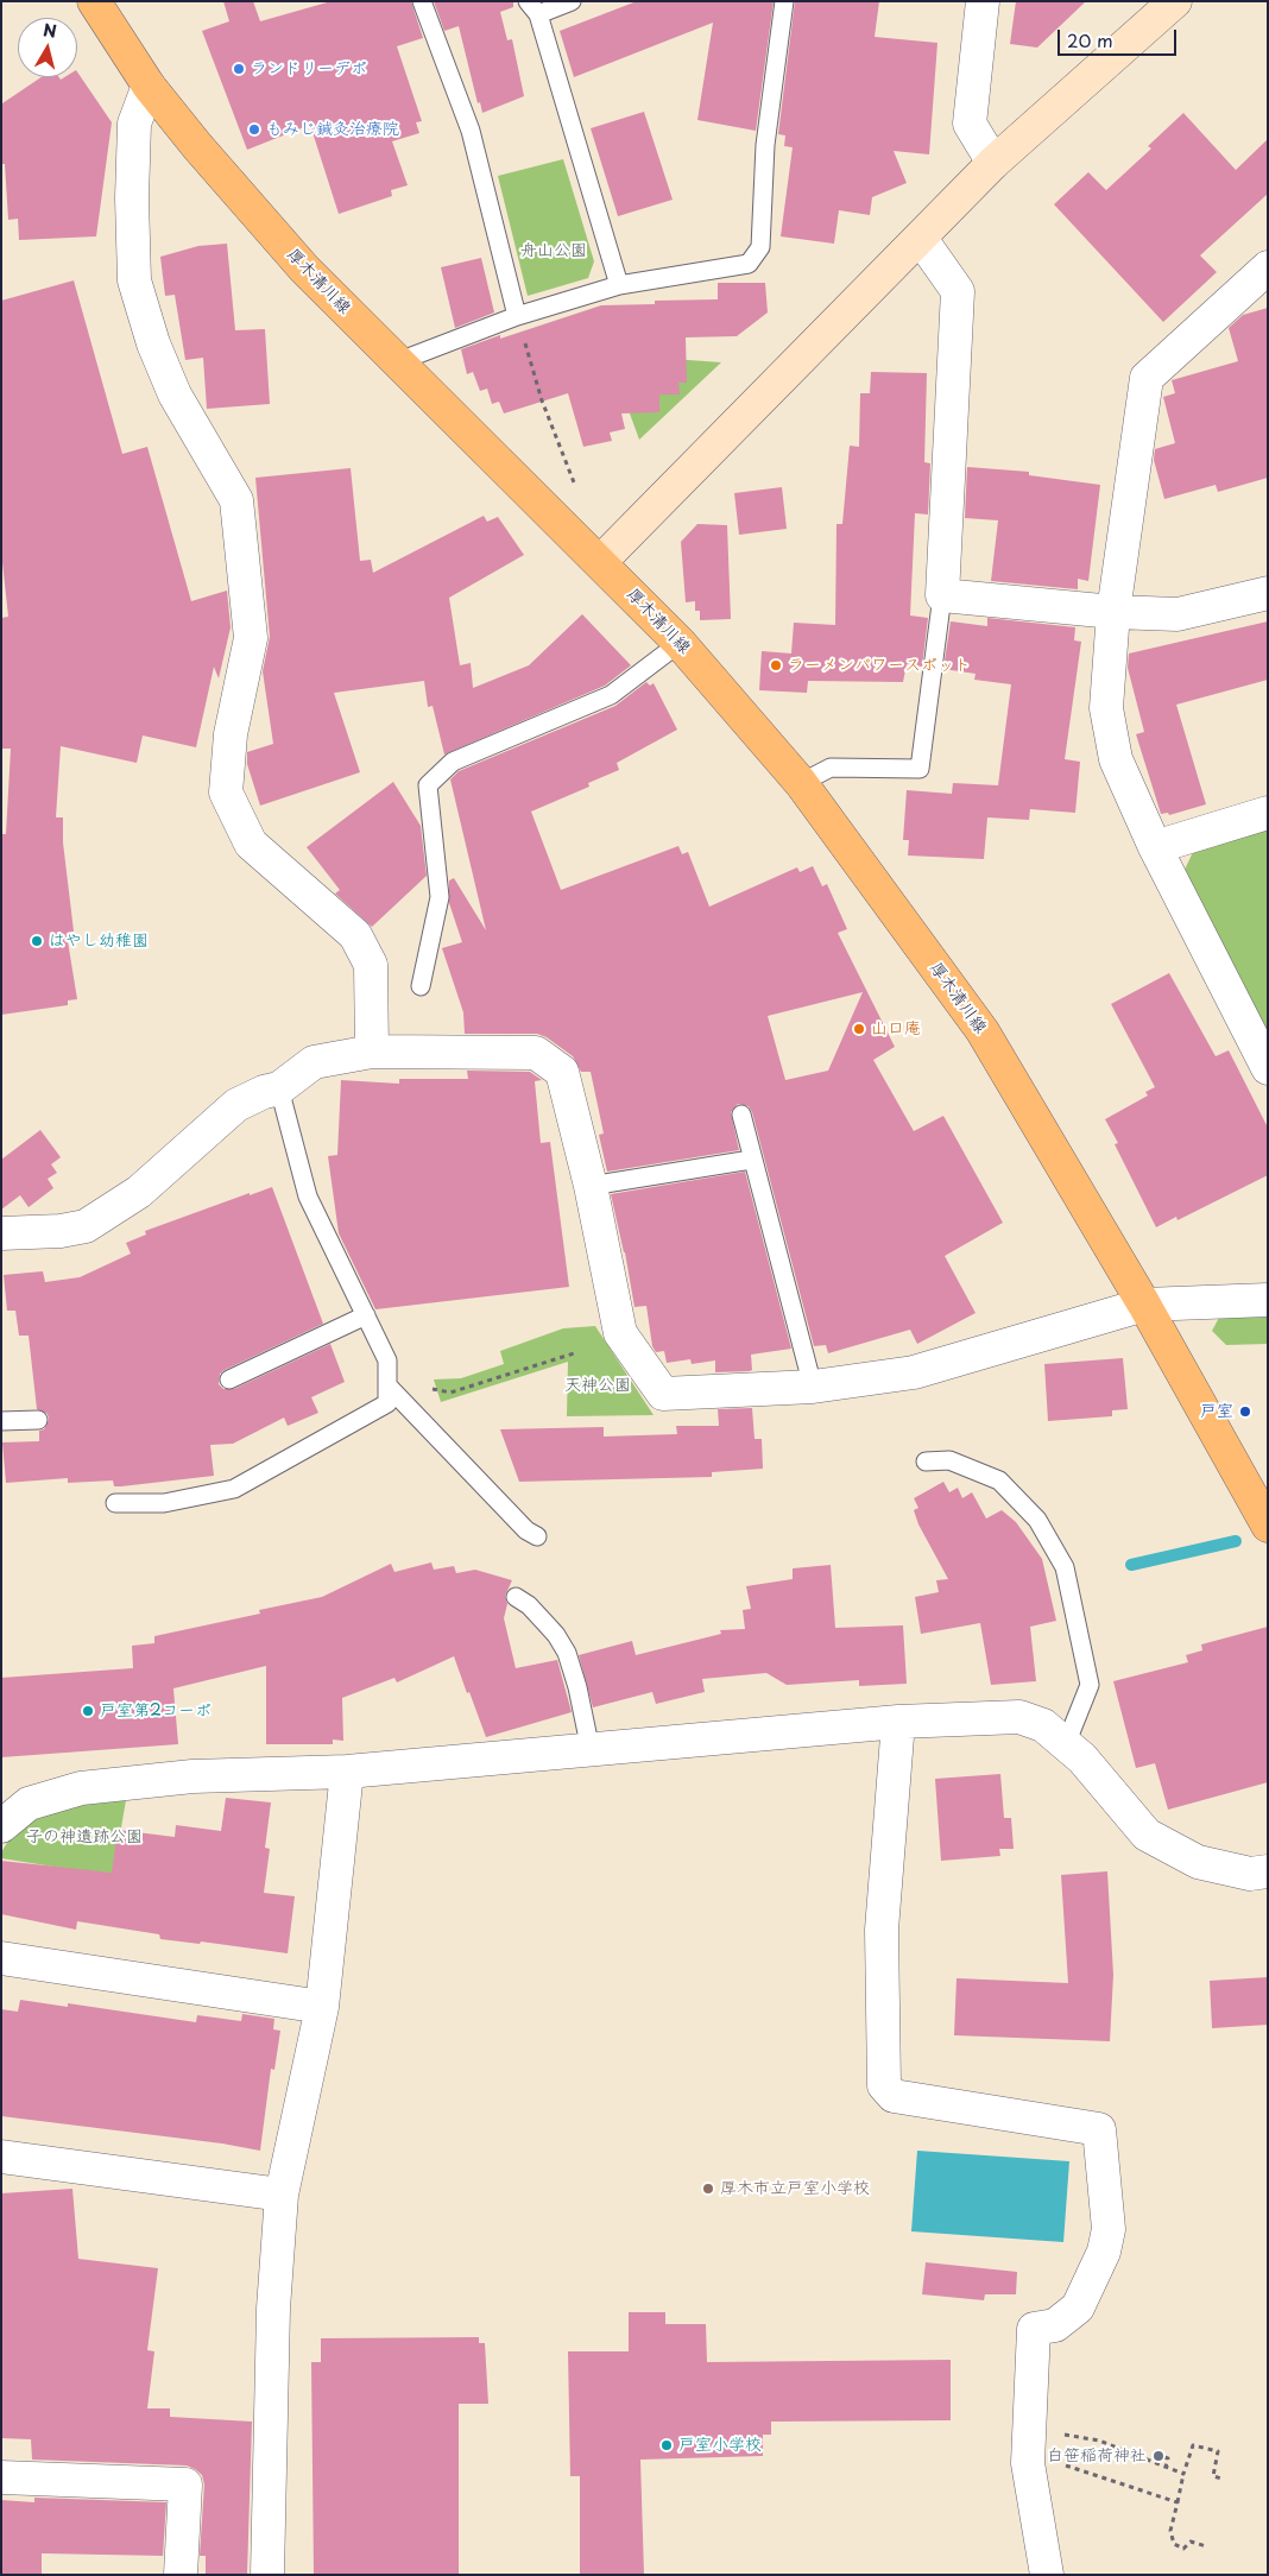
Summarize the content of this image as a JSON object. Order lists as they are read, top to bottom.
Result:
{
  "streets": {
    "main road": ["厚木清川線"]
  },
  "parks": ["舟山公園", "天神公園", "子の神遺跡公園"],
  "places": [
    "ランドリーデポ",
    "もみじ鍼灸治療院",
    "ラーメンパワースポット",
    "はやし幼稚園",
    "山口庵",
    "戸室",
    "戸室第2コーポ",
    "厚木市立戸室小学校",
    "戸室小学校",
    "白笹稲荷神社"
  ],
  "scale_bar": "20 m",
  "north": "top"
}
